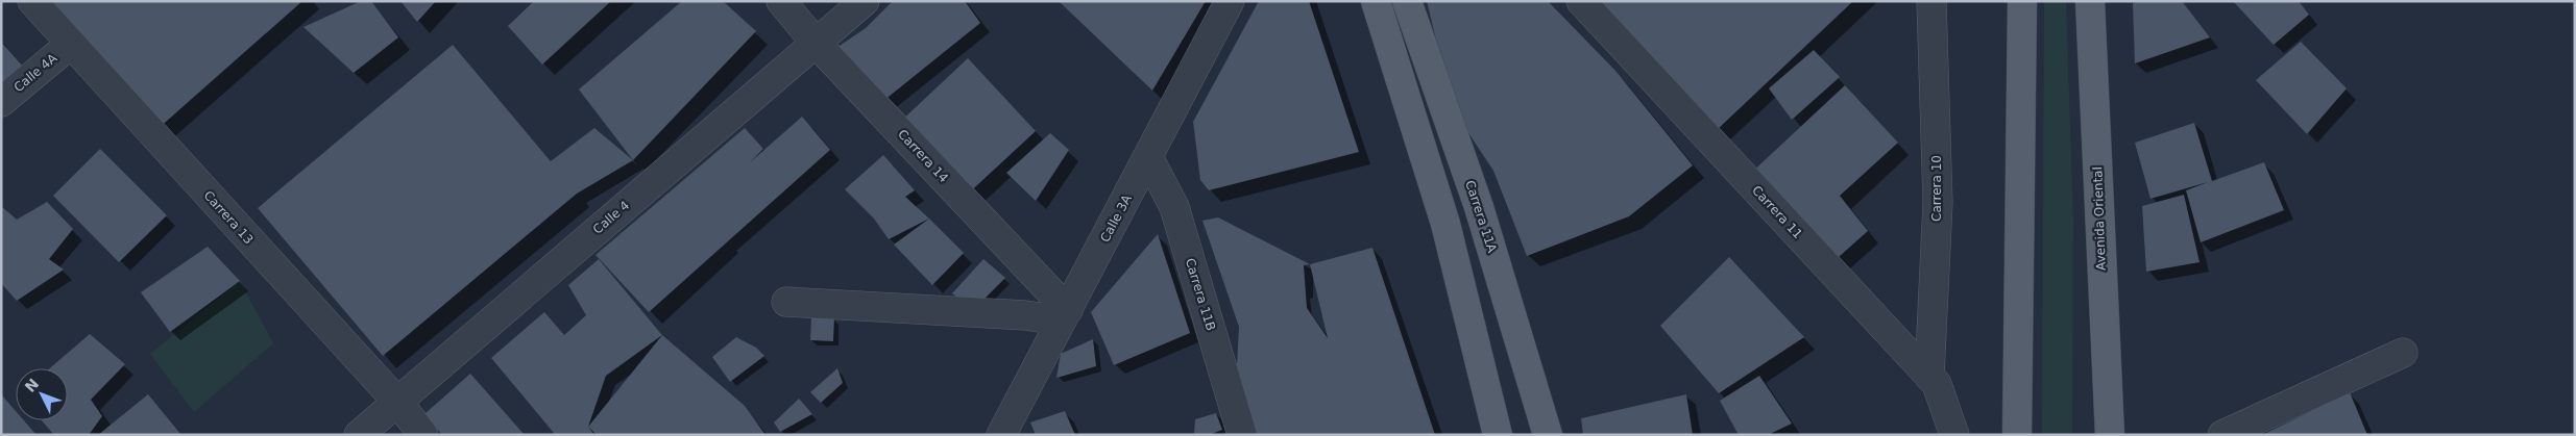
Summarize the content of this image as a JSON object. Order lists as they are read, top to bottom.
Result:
{
  "streets": {
    "main road": ["Carrera 11A", "Avenida Oriental"],
    "street": [
      "Calle 4A",
      "Carrera 14",
      "Carrera 10",
      "Carrera 11",
      "Carrera 13",
      "Calle 4",
      "Calle 3A",
      "Carrera 11B"
    ]
  },
  "crossings": [
    ["Calle 4A", "Carrera 13"],
    ["Carrera 14", "Calle 4"],
    ["Carrera 14", "Calle 3A"],
    ["Carrera 10", "Carrera 11"],
    ["Carrera 13", "Calle 4"],
    ["Calle 3A", "Carrera 11B"]
  ],
  "north": "top left"
}
